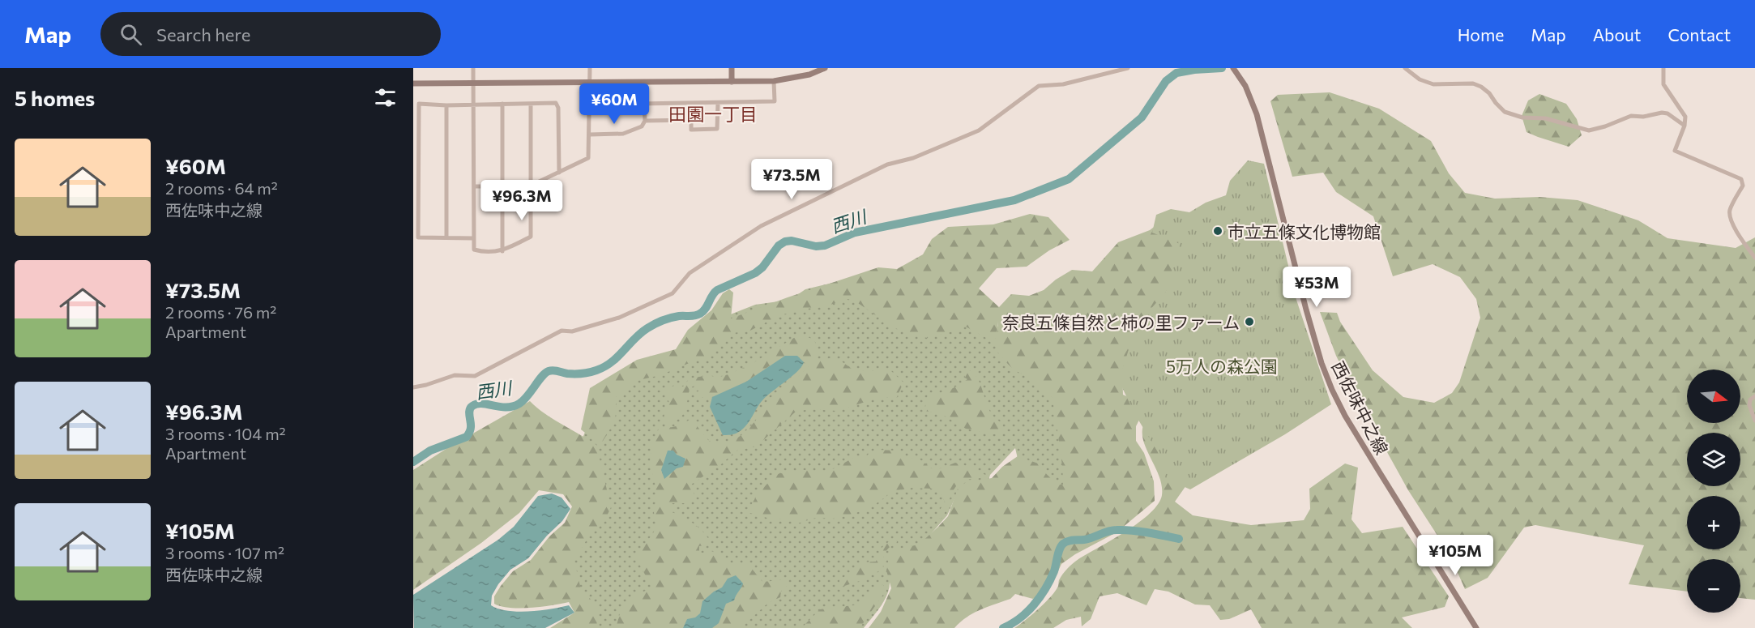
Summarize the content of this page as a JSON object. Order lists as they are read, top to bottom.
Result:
{
  "streets": {
    "main road": ["西佐味中之線"]
  },
  "districts": ["田園一丁目"],
  "water": ["西川"],
  "parks": ["5万人の森公園"],
  "places": ["市立五條文化博物館", "奈良五條自然と柿の里ファーム"],
  "north": "right",
  "page": {
    "header": "Map",
    "search": "Search here",
    "nav": [
      "Home",
      "Map",
      "About",
      "Contact"
    ],
    "heading": "5 homes",
    "price": [
      "¥60M",
      "¥73.5M",
      "¥96.3M",
      "¥53M",
      "¥105M"
    ],
    "list": [
      {
        "name": "¥60M",
        "note": "2 rooms · 64 m² · 西佐味中之線"
      },
      {
        "name": "¥73.5M",
        "note": "2 rooms · 76 m² · Apartment"
      },
      {
        "name": "¥96.3M",
        "note": "3 rooms · 104 m² · Apartment"
      },
      {
        "name": "¥105M",
        "note": "3 rooms · 107 m² · 西佐味中之線"
      }
    ],
    "map_buttons": ["+", "−"]
  }
}
